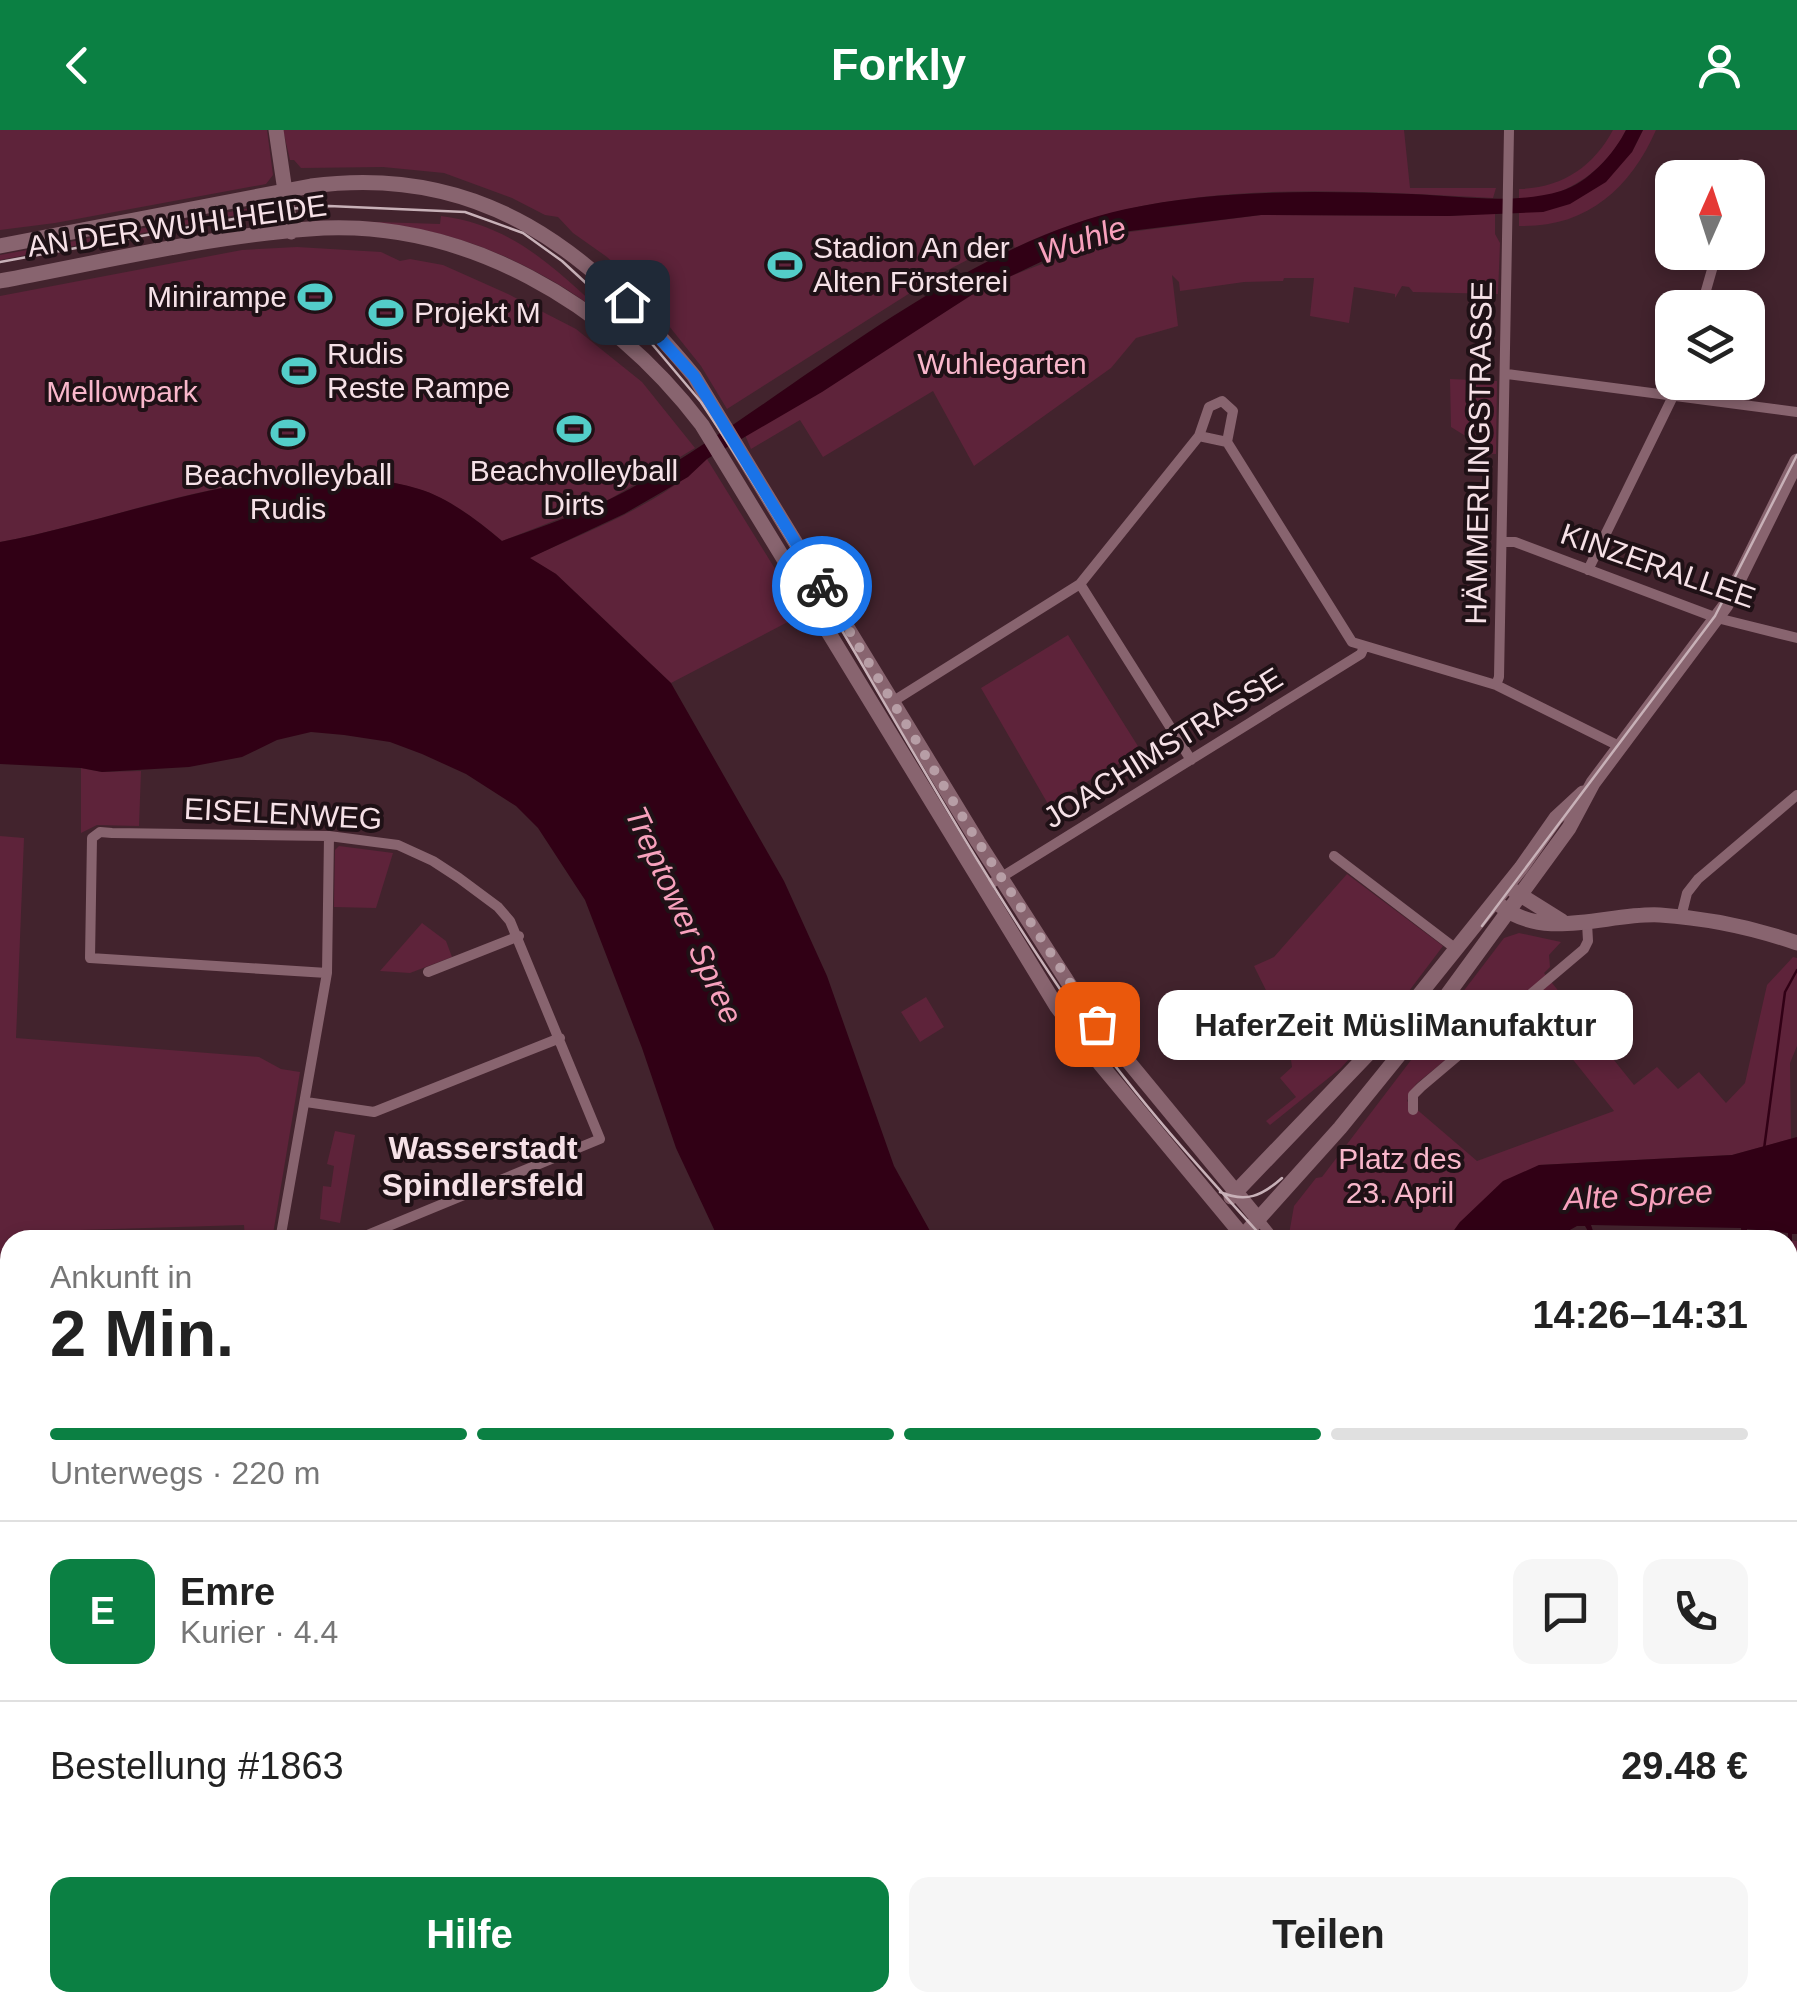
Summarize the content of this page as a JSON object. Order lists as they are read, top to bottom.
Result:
{
  "streets": {
    "main road": ["AN DER WUHLHEIDE"],
    "street": [
      "HÄMMERLINGSTRASSE",
      "KINZERALLEE",
      "JOACHIMSTRASSE",
      "EISELENWEG"
    ]
  },
  "crossings": [
    ["AN DER WUHLHEIDE", "JOACHIMSTRASSE"],
    ["HÄMMERLINGSTRASSE", "KINZERALLEE"]
  ],
  "districts": ["Wasserstadt Spindlersfeld"],
  "water": ["Wuhle", "Treptower Spree", "Alte Spree"],
  "parks": ["Wuhlegarten", "Mellowpark", "Platz des 23. April"],
  "places": {
    "sports": [
      "Stadion An der Alten Försterei",
      "Minirampe",
      "Projekt M",
      "Rudis Reste Rampe",
      "Beachvolleyball Dirts",
      "Beachvolleyball Rudis"
    ],
    "other": ["HaferZeit MüsliManufaktur"]
  },
  "north": "top",
  "page": {
    "header": "Forkly",
    "bubble": "HaferZeit MüsliManufaktur",
    "heading": ["2 Min.", "Ankunft in", "14:26–14:31"],
    "panel": [
      "Emre",
      "Kurier · 4.4",
      "Bestellung #1863",
      "29.48 €"
    ],
    "bar": "Unterwegs · 220 m",
    "round": "E",
    "buttons": ["Hilfe", "Teilen"]
  }
}
